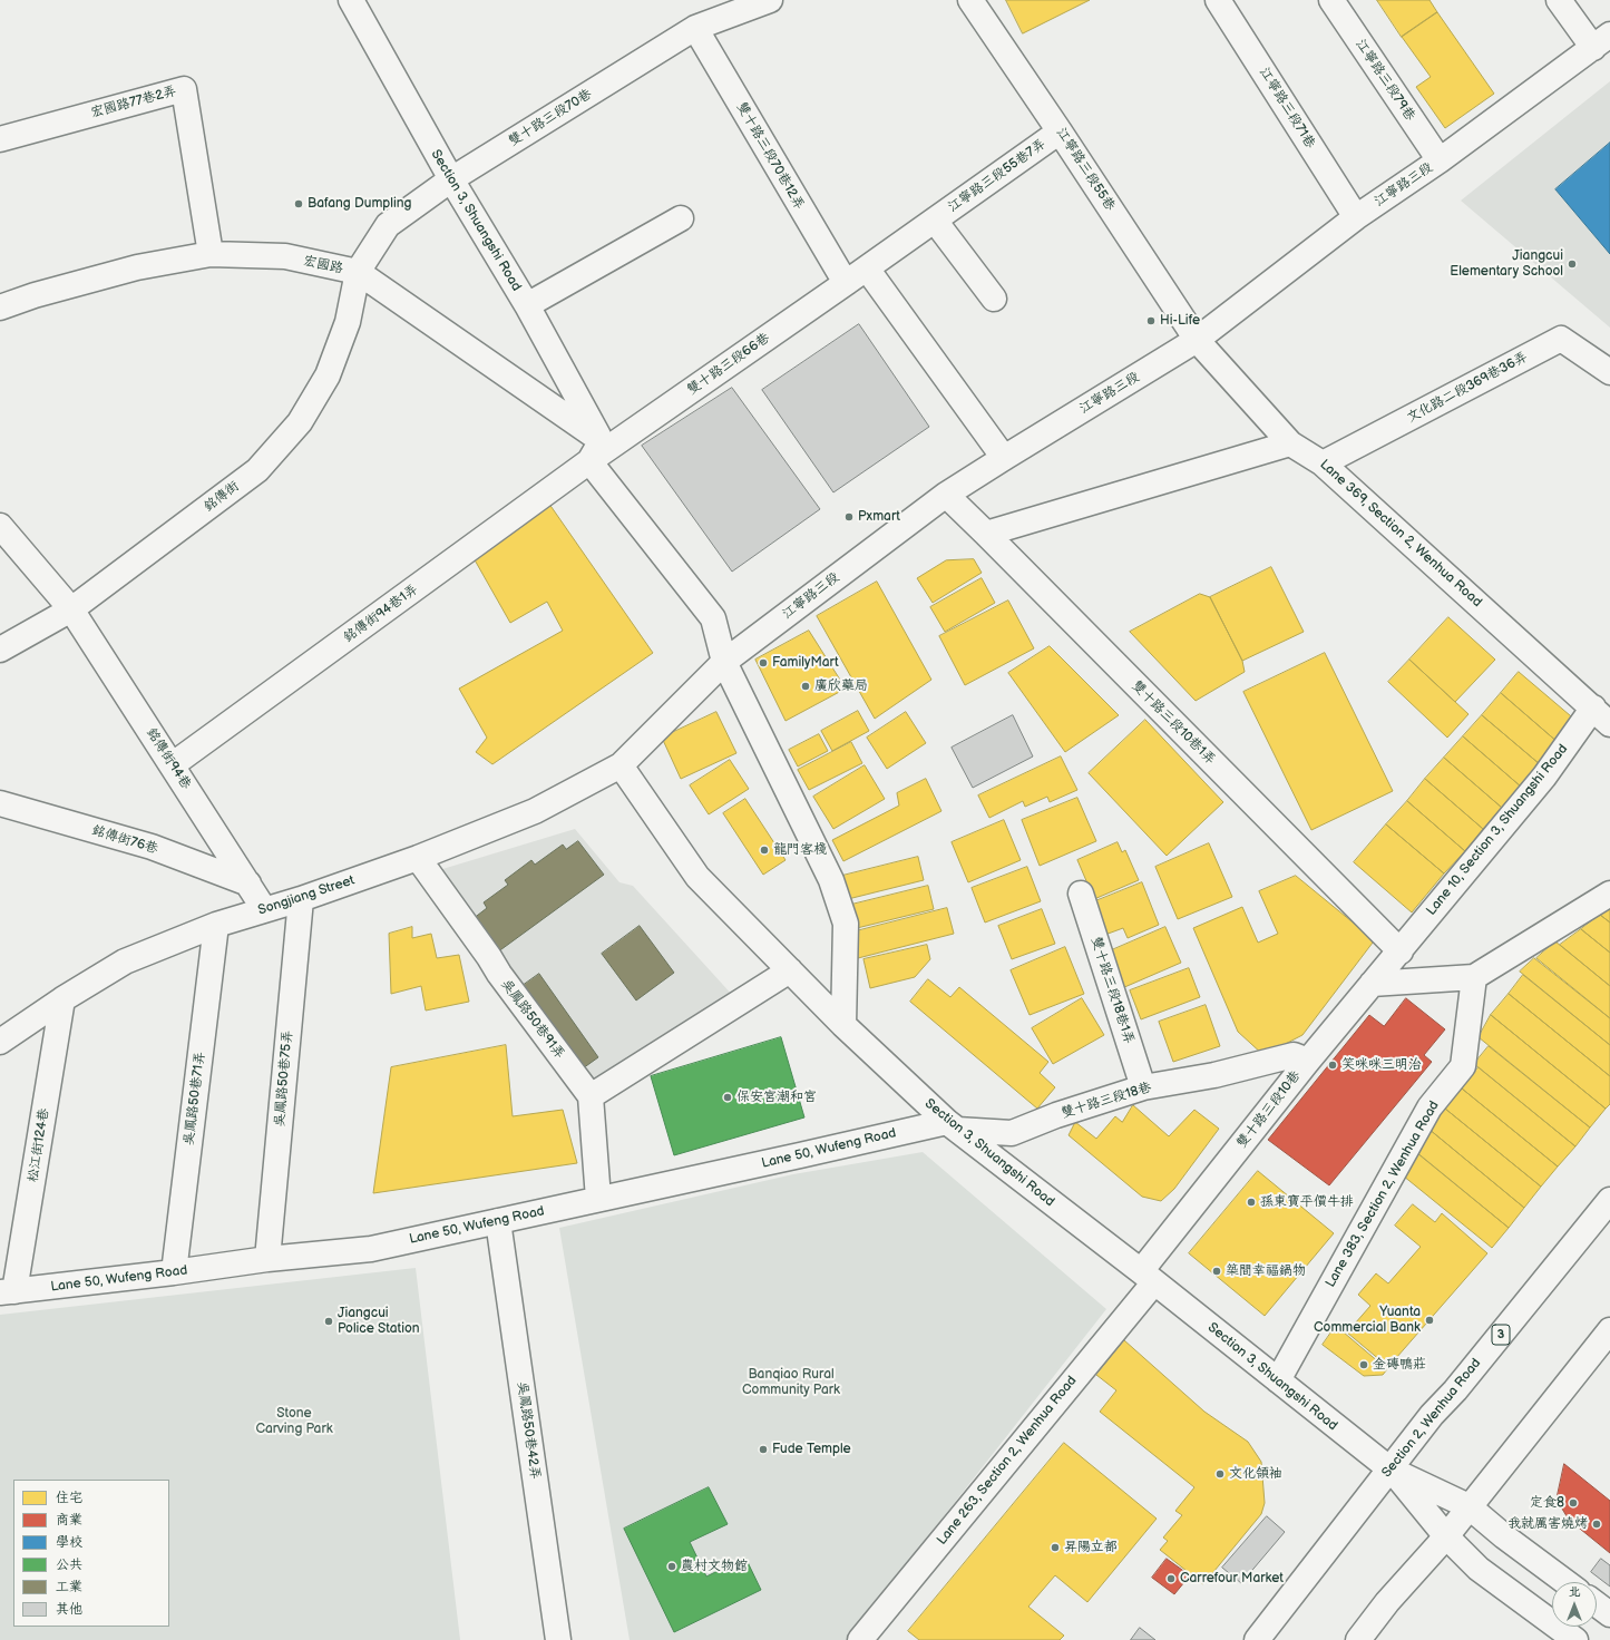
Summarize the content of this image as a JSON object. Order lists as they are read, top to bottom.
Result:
{
  "streets": {
    "street": [
      "江寧路三段79巷",
      "宏國路77巷2弄",
      "江寧路三段71巷",
      "雙十路三段70巷",
      "雙十路三段70巷12弄",
      "江寧路三段55巷",
      "江寧路三段55巷7弄",
      "江寧路三段",
      "Section 3, Shuangshi Road",
      "宏國路",
      "雙十路三段66巷",
      "文化路二段369巷36弄",
      "銘傳街",
      "Lane 369, Section 2, Wenhua Road",
      "銘傳街94巷1弄",
      "雙十路三段10巷1弄",
      "銘傳街94巷",
      "Lane 10, Section 3, Shuangshi Road",
      "銘傳街76巷",
      "Songjiang Street",
      "雙十路三段18巷1弄",
      "吳鳳路50巷91弄",
      "吳鳳路50巷75弄",
      "吳鳳路50巷71弄",
      "雙十路三段18巷",
      "雙十路三段10巷",
      "松江街124巷",
      "Lane 50, Wufeng Road",
      "Lane 383, Section 2, Wenhua Road",
      "3",
      "Section 2, Wenhua Road",
      "吳鳳路50巷42弄",
      "Lane 263, Section 2, Wenhua Road"
    ]
  },
  "crossings": [
    ["江寧路三段79巷", "江寧路三段"],
    ["宏國路77巷2弄", "宏國路"],
    ["江寧路三段71巷", "江寧路三段"],
    ["雙十路三段70巷", "雙十路三段70巷12弄"],
    ["雙十路三段70巷", "Section 3, Shuangshi Road"],
    ["雙十路三段70巷", "宏國路"],
    ["雙十路三段70巷", "銘傳街"],
    ["雙十路三段70巷12弄", "雙十路三段66巷"],
    ["江寧路三段55巷", "江寧路三段55巷7弄"],
    ["江寧路三段55巷", "江寧路三段"],
    ["江寧路三段55巷", "Lane 369, Section 2, Wenhua Road"],
    ["江寧路三段55巷7弄", "雙十路三段66巷"],
    ["江寧路三段", "Section 3, Shuangshi Road"],
    ["江寧路三段", "Lane 369, Section 2, Wenhua Road"],
    ["江寧路三段", "雙十路三段10巷1弄"],
    ["江寧路三段", "Songjiang Street"],
    ["Section 3, Shuangshi Road", "宏國路"],
    ["Section 3, Shuangshi Road", "Songjiang Street"],
    ["Section 3, Shuangshi Road", "雙十路三段18巷"],
    ["Section 3, Shuangshi Road", "雙十路三段10巷"],
    ["Section 3, Shuangshi Road", "Lane 50, Wufeng Road"],
    ["Section 3, Shuangshi Road", "Lane 383, Section 2, Wenhua Road"],
    ["Section 3, Shuangshi Road", "Section 2, Wenhua Road"],
    ["Section 3, Shuangshi Road", "Lane 263, Section 2, Wenhua Road"],
    ["宏國路", "銘傳街"],
    ["雙十路三段66巷", "銘傳街94巷1弄"],
    ["文化路二段369巷36弄", "Lane 369, Section 2, Wenhua Road"],
    ["銘傳街", "銘傳街94巷"],
    ["Lane 369, Section 2, Wenhua Road", "Lane 10, Section 3, Shuangshi Road"],
    ["銘傳街94巷1弄", "銘傳街94巷"],
    ["雙十路三段10巷1弄", "Lane 10, Section 3, Shuangshi Road"],
    ["雙十路三段10巷1弄", "雙十路三段10巷"],
    ["銘傳街94巷", "銘傳街76巷"],
    ["銘傳街94巷", "Songjiang Street"],
    ["Lane 10, Section 3, Shuangshi Road", "雙十路三段10巷"],
    ["Songjiang Street", "吳鳳路50巷91弄"],
    ["Songjiang Street", "吳鳳路50巷75弄"],
    ["Songjiang Street", "吳鳳路50巷71弄"],
    ["Songjiang Street", "松江街124巷"],
    ["雙十路三段18巷1弄", "雙十路三段18巷"],
    ["吳鳳路50巷75弄", "Lane 50, Wufeng Road"],
    ["吳鳳路50巷71弄", "Lane 50, Wufeng Road"],
    ["雙十路三段18巷", "雙十路三段10巷"],
    ["雙十路三段18巷", "Lane 50, Wufeng Road"],
    ["雙十路三段10巷", "Lane 263, Section 2, Wenhua Road"],
    ["松江街124巷", "Lane 50, Wufeng Road"],
    ["Lane 50, Wufeng Road", "吳鳳路50巷42弄"]
  ],
  "parks": ["Banqiao Rural Community Park", "Stone Carving Park"],
  "places": [
    "Bafang Dumpling",
    "Jiangcui Elementary School",
    "Hi-Life",
    "Pxmart",
    "FamilyMart",
    "廣欣藥局",
    "龍門客棧",
    "笑咪咪三明治",
    "保安宮潮和宮",
    "孫東寶平價牛排",
    "築間幸福鍋物",
    "Yuanta Commercial Bank",
    "Jiangcui Police Station",
    "金磚鴨莊",
    "Fude Temple",
    "文化領袖",
    "定食8",
    "我就厲害燒烤",
    "昇陽立都",
    "農村文物館",
    "Carrefour Market"
  ],
  "legend": [
    "住宅",
    "商業",
    "學校",
    "公共",
    "工業",
    "其他"
  ],
  "north": "top"
}
